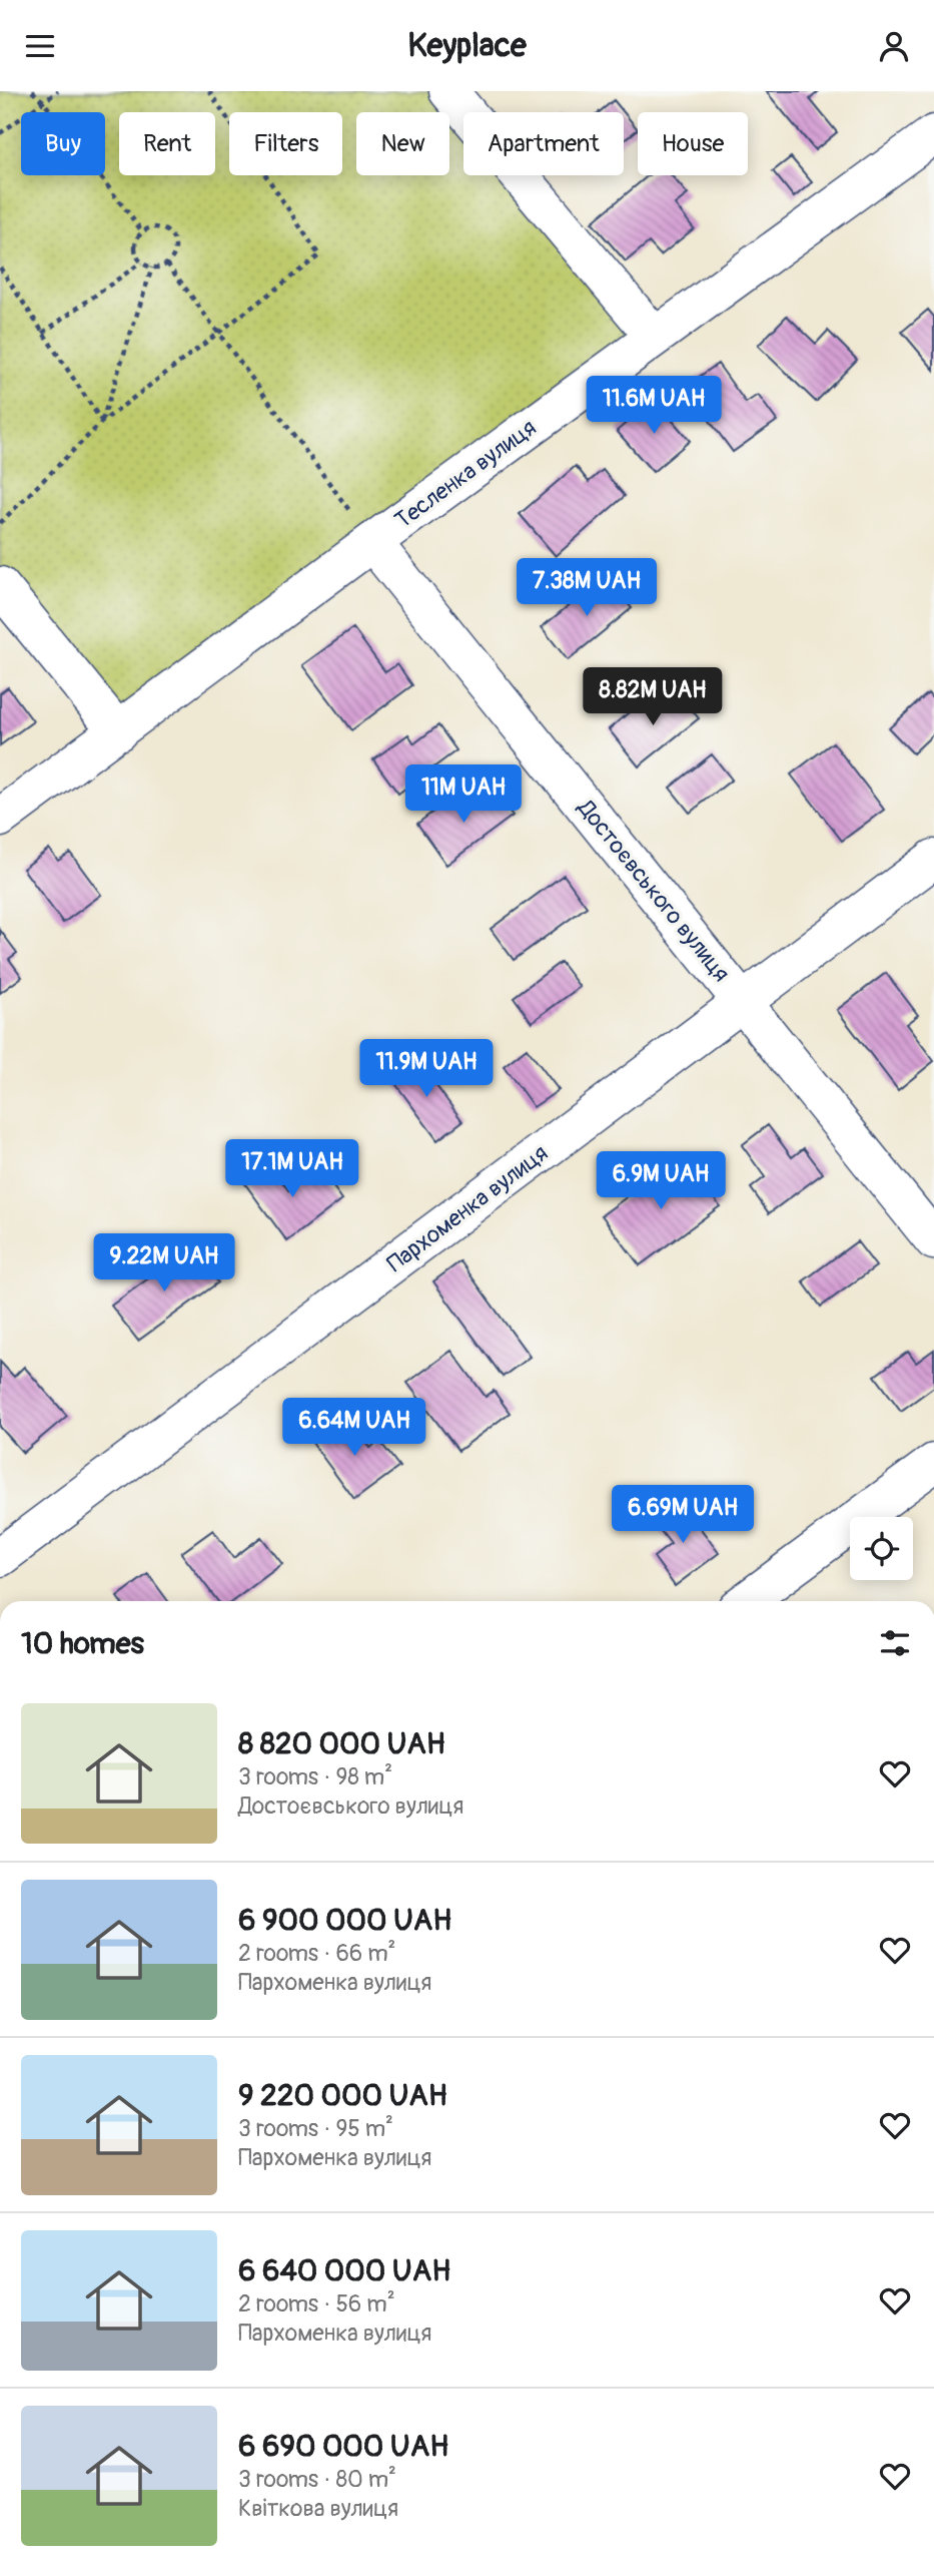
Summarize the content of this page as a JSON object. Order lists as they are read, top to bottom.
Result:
{
  "streets": {
    "street": ["Тесленка вулиця", "Достоєвського вулиця", "Пархоменка вулиця"]
  },
  "crossings": [
    ["Тесленка вулиця", "Достоєвського вулиця"],
    ["Достоєвського вулиця", "Пархоменка вулиця"]
  ],
  "page": {
    "header": "Keyplace",
    "chip": [
      "Buy",
      "Rent",
      "Filters",
      "New",
      "Apartment",
      "House"
    ],
    "price": [
      "11.6M UAH",
      "7.38M UAH",
      "8.82M UAH",
      "11M UAH",
      "11.9M UAH",
      "17.1M UAH",
      "6.9M UAH",
      "9.22M UAH",
      "6.64M UAH",
      "6.69M UAH"
    ],
    "heading": "10 homes",
    "list": [
      {
        "name": "8 820 000 UAH",
        "note": "3 rooms · 98 m² · Достоєвського вулиця"
      },
      {
        "name": "6 900 000 UAH",
        "note": "2 rooms · 66 m² · Пархоменка вулиця"
      },
      {
        "name": "9 220 000 UAH",
        "note": "3 rooms · 95 m² · Пархоменка вулиця"
      },
      {
        "name": "6 640 000 UAH",
        "note": "2 rooms · 56 m² · Пархоменка вулиця"
      },
      {
        "name": "6 690 000 UAH",
        "note": "3 rooms · 80 m² · Квіткова вулиця"
      }
    ]
  }
}
